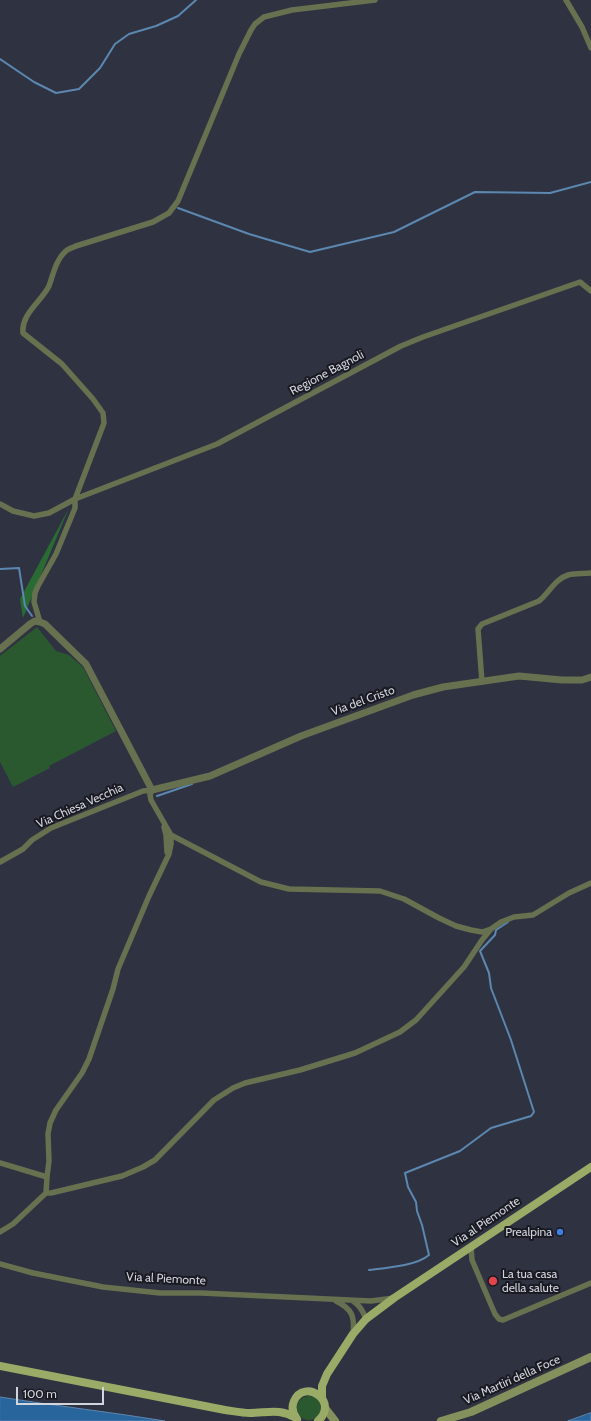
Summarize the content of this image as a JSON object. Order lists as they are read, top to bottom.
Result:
{
  "streets": {
    "main road": ["Via al Piemonte", "Via Martiri della Foce"],
    "street": ["Regione Bagnoli", "Via del Cristo", "Via Chiesa Vecchia"]
  },
  "crossings": [
    ["Via del Cristo", "Via Chiesa Vecchia"]
  ],
  "places": ["Prealpina", "La tua casa della salute"],
  "scale_bar": "100 m"
}
